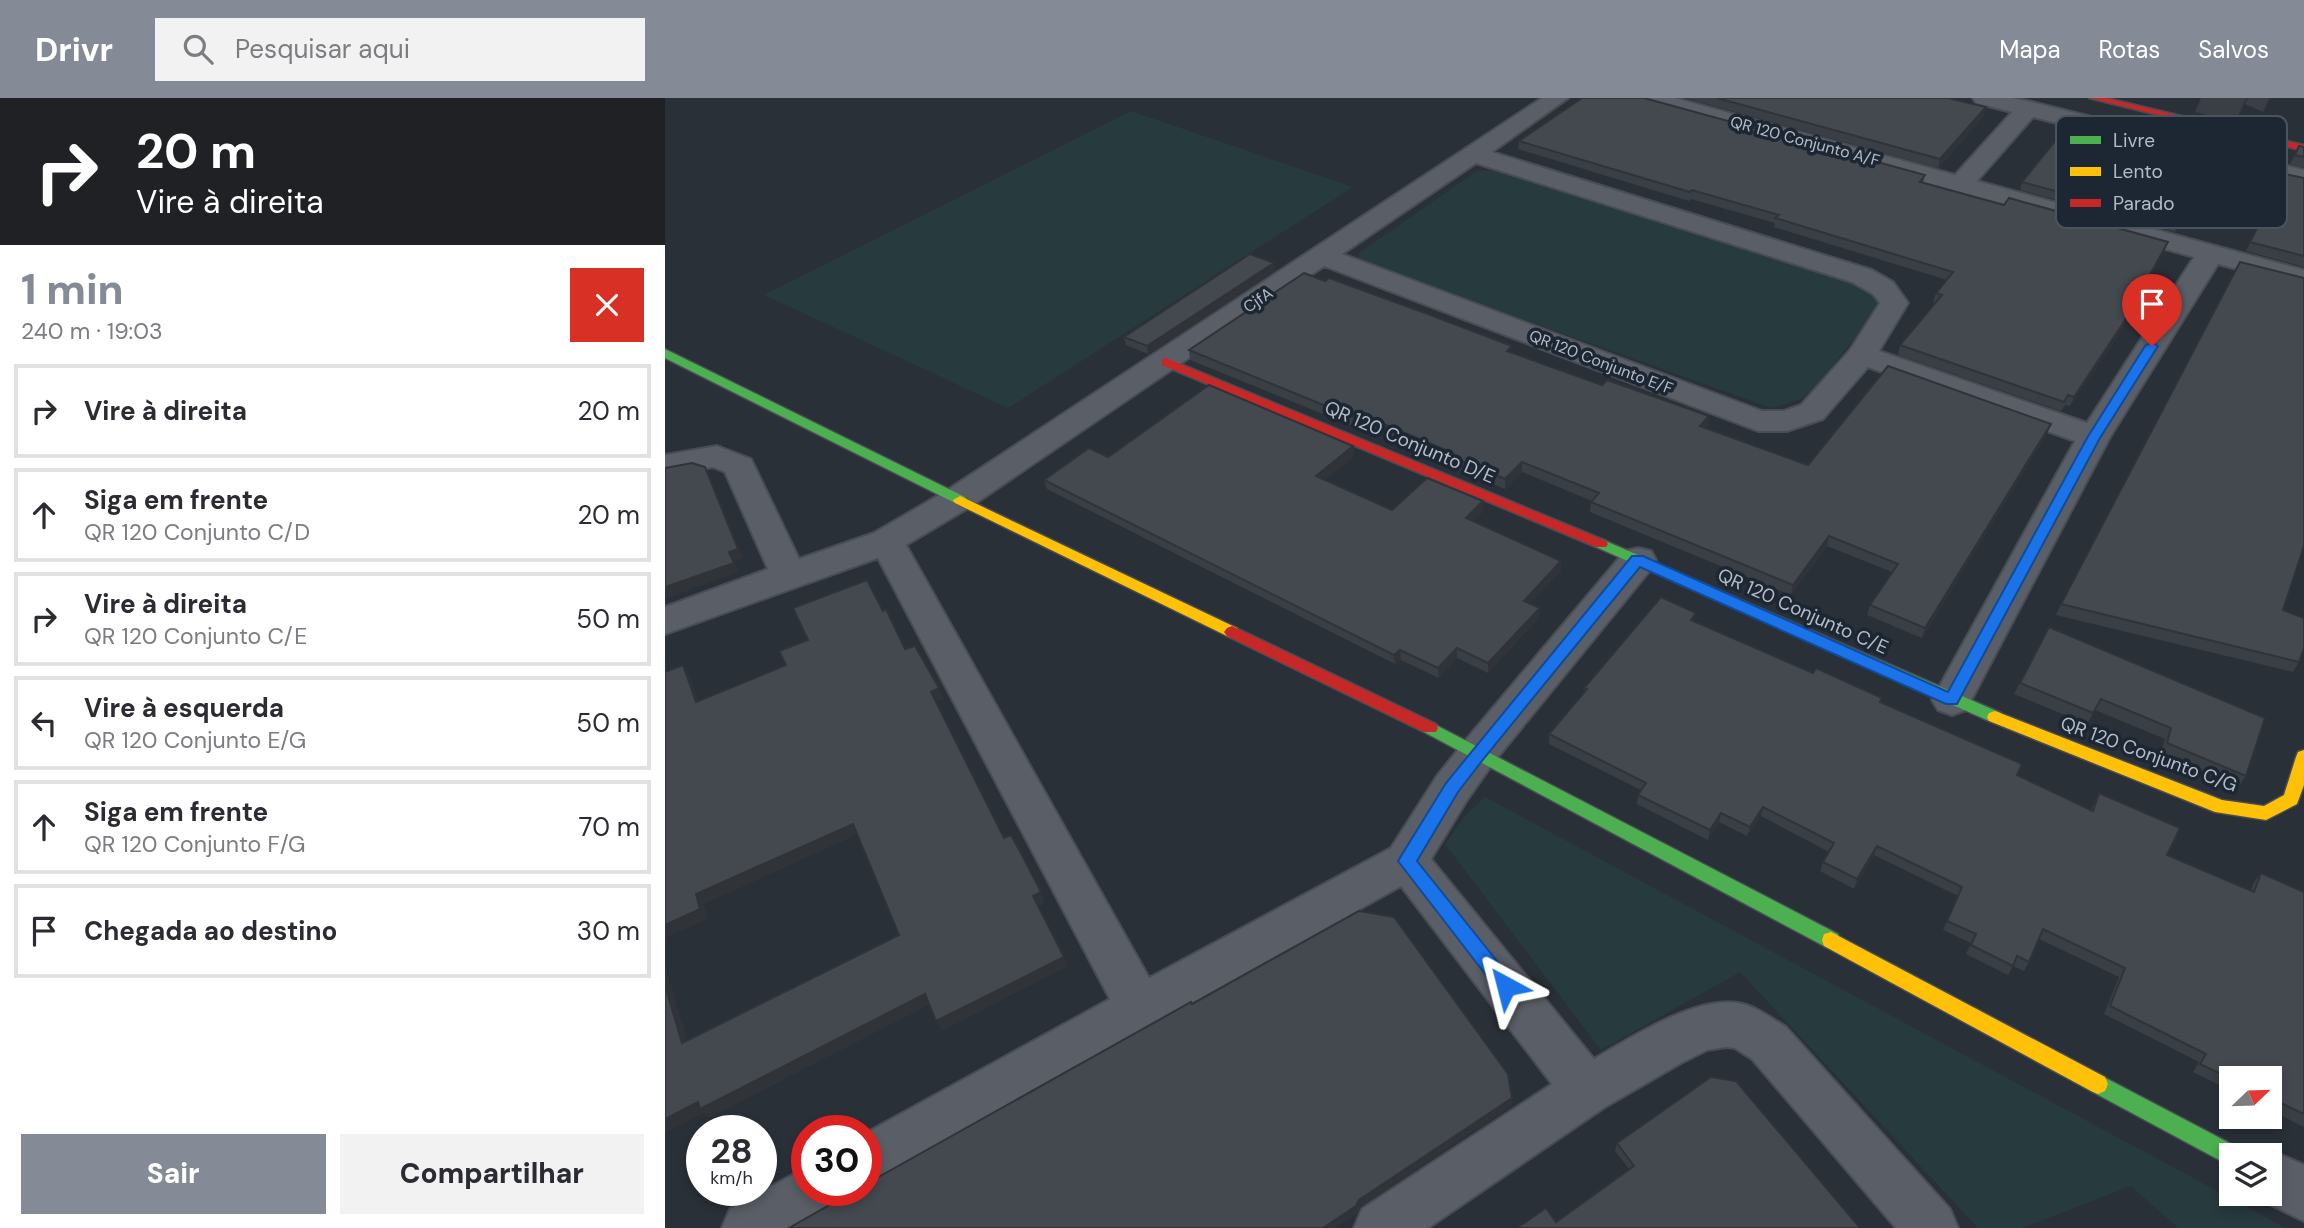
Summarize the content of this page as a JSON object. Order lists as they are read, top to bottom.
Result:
{
  "streets": {
    "street": [
      "QR 120 Conjunto A/F",
      "CjfA",
      "QR 120 Conjunto E/F",
      "QR 120 Conjunto D/E",
      "QR 120 Conjunto C/E",
      "QR 120 Conjunto C/G"
    ]
  },
  "crossings": [
    ["CjfA", "QR 120 Conjunto E/F"],
    ["CjfA", "QR 120 Conjunto D/E"],
    ["QR 120 Conjunto D/E", "QR 120 Conjunto C/E"],
    ["QR 120 Conjunto C/E", "QR 120 Conjunto C/G"]
  ],
  "legend": ["Livre", "Lento", "Parado"],
  "north": "top right",
  "page": {
    "header": "Drivr",
    "search": "Pesquisar aqui",
    "nav": ["Mapa", "Rotas", "Salvos"],
    "turn": ["20 m", "Vire à direita"],
    "heading": ["1 min", "240 m · 19:03"],
    "list": [
      {
        "name": "Vire à direita",
        "value": "20 m"
      },
      {
        "name": "Siga em frente",
        "note": "QR 120 Conjunto C/D",
        "value": "20 m"
      },
      {
        "name": "Vire à direita",
        "note": "QR 120 Conjunto C/E",
        "value": "50 m"
      },
      {
        "name": "Vire à esquerda",
        "note": "QR 120 Conjunto E/G",
        "value": "50 m"
      },
      {
        "name": "Siga em frente",
        "note": "QR 120 Conjunto F/G",
        "value": "70 m"
      },
      {
        "name": "Chegada ao destino",
        "value": "30 m"
      }
    ],
    "speed": "28 km/h",
    "limit": "30",
    "buttons": ["Sair", "Compartilhar"]
  }
}
